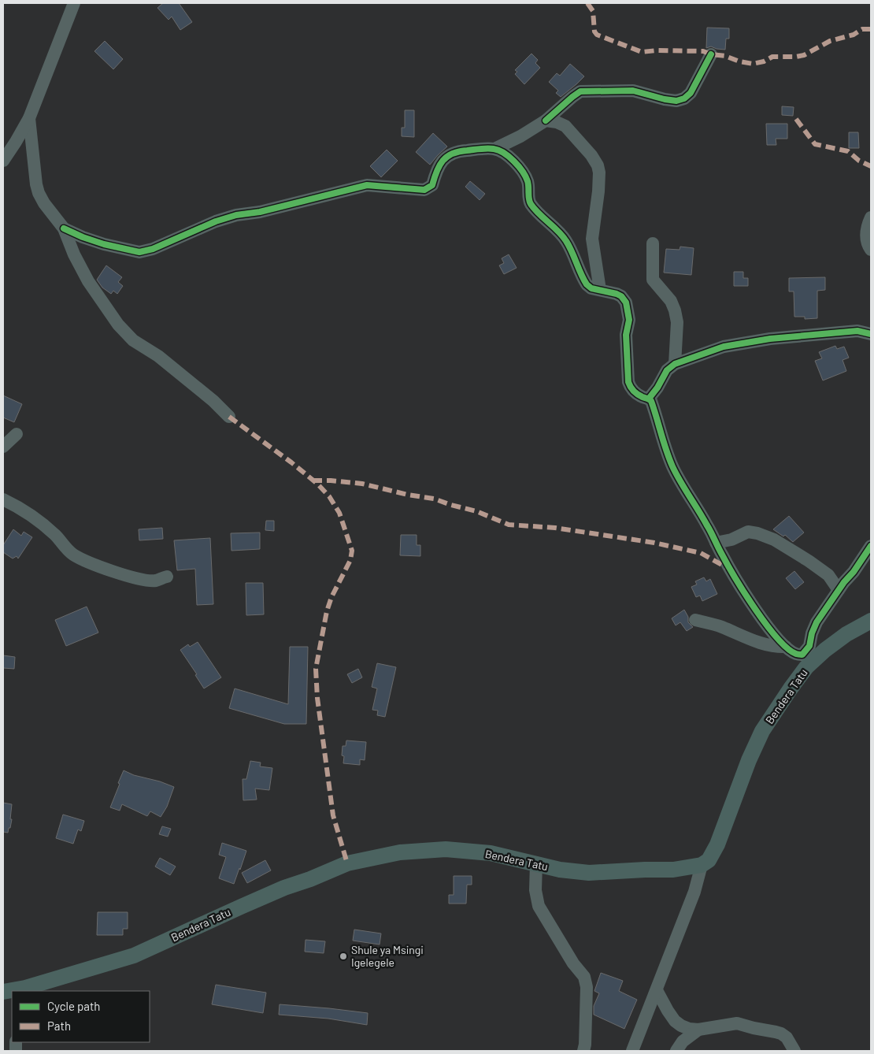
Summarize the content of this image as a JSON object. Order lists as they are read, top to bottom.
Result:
{
  "streets": {
    "main road": ["Bendera Tatu"]
  },
  "places": ["Shule ya Msingi Igelegele"],
  "legend": ["Cycle path", "Path"]
}
